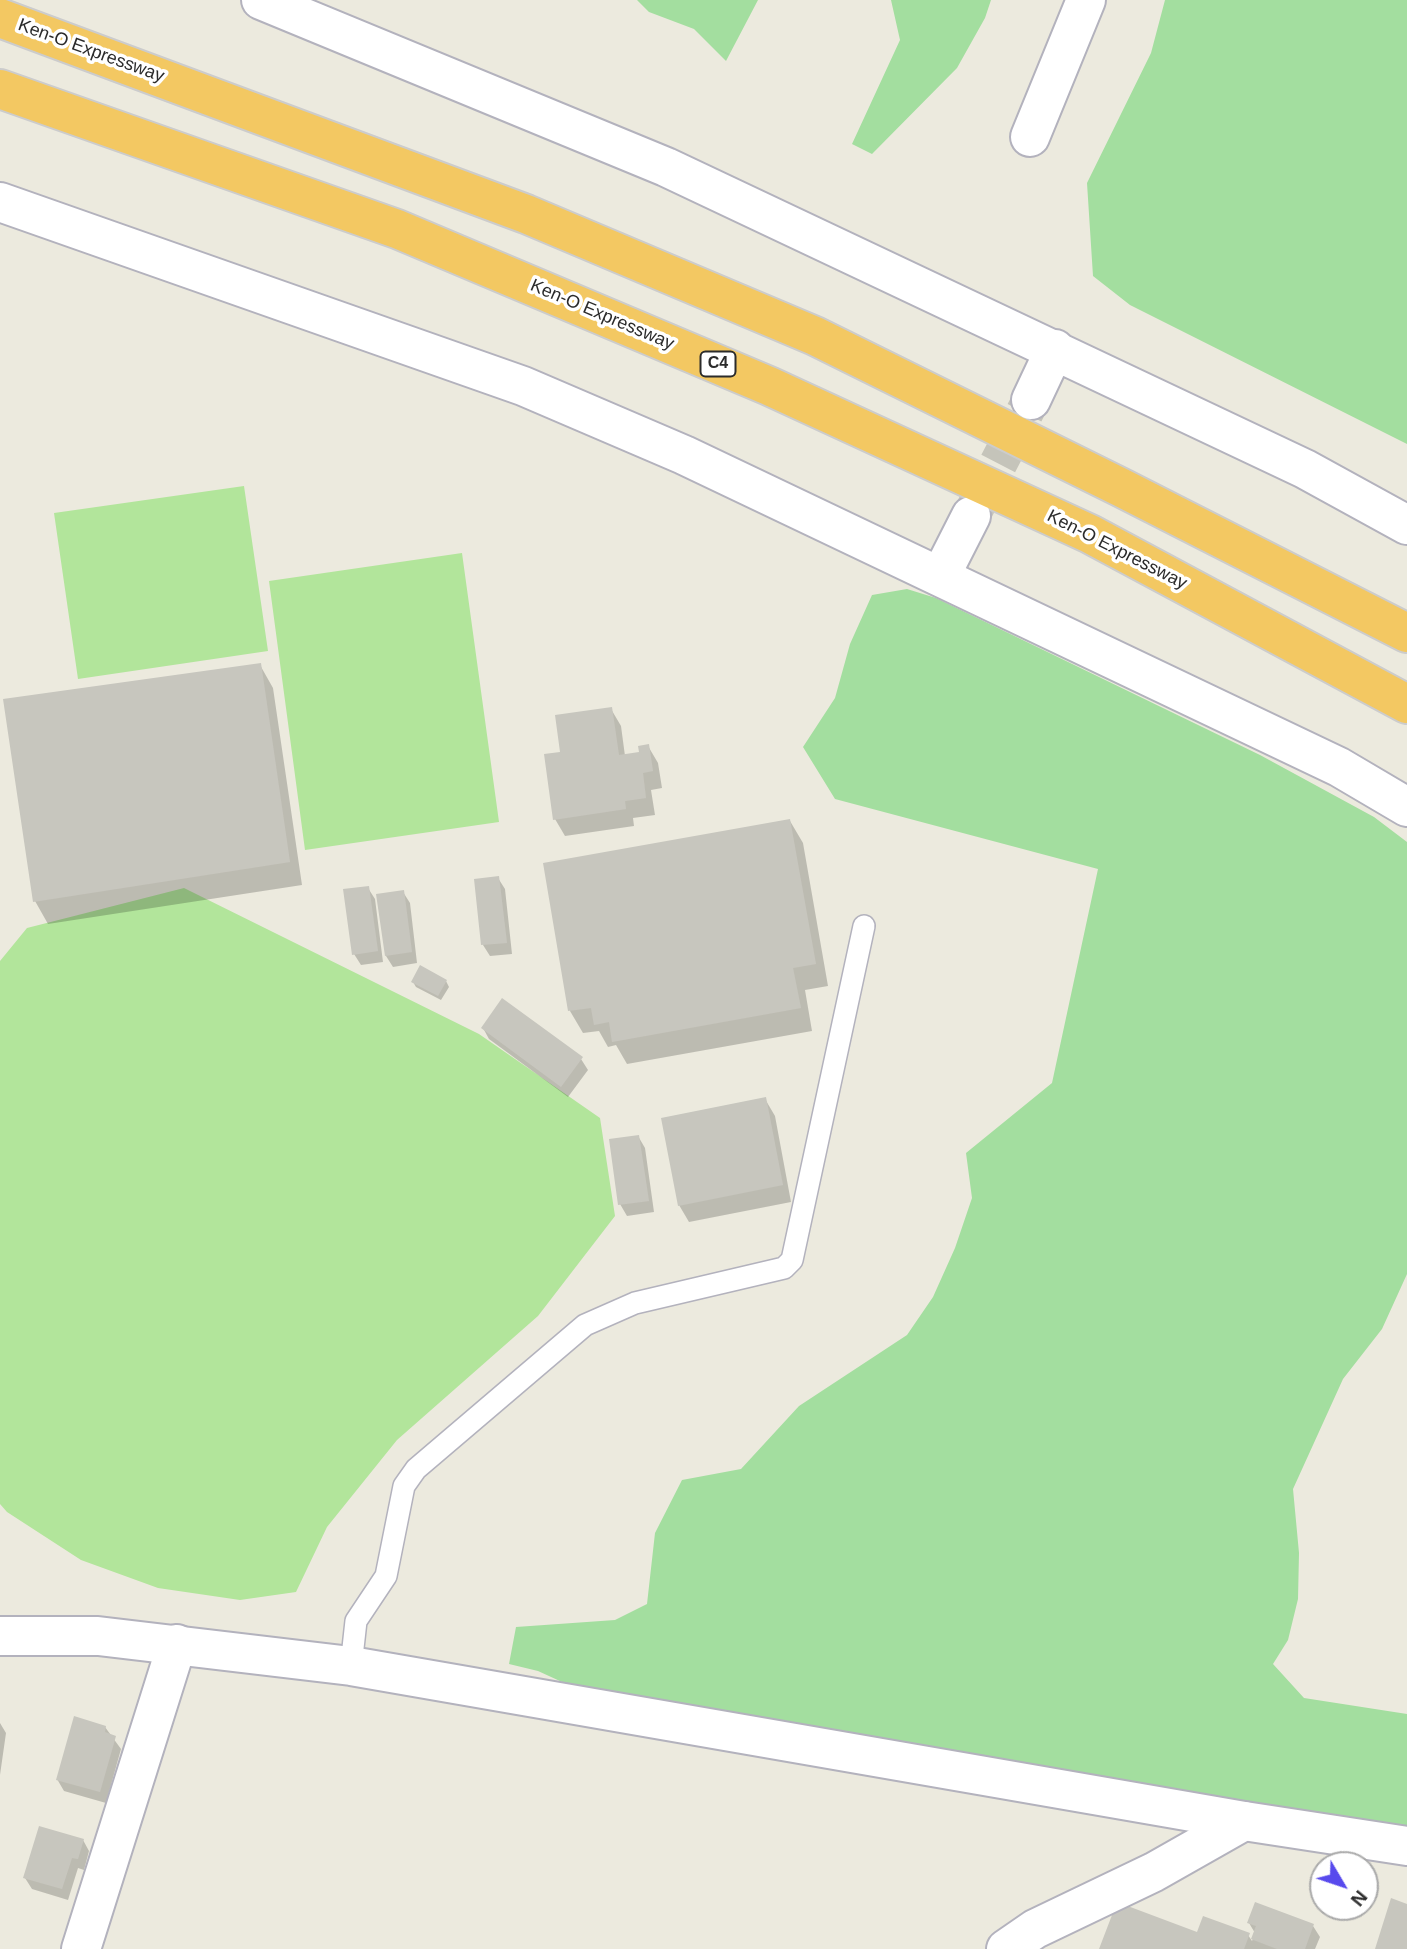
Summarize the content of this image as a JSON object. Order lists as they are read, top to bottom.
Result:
{
  "streets": {
    "highway": ["Ken-O Expressway", "C4"]
  },
  "north": "bottom right"
}
